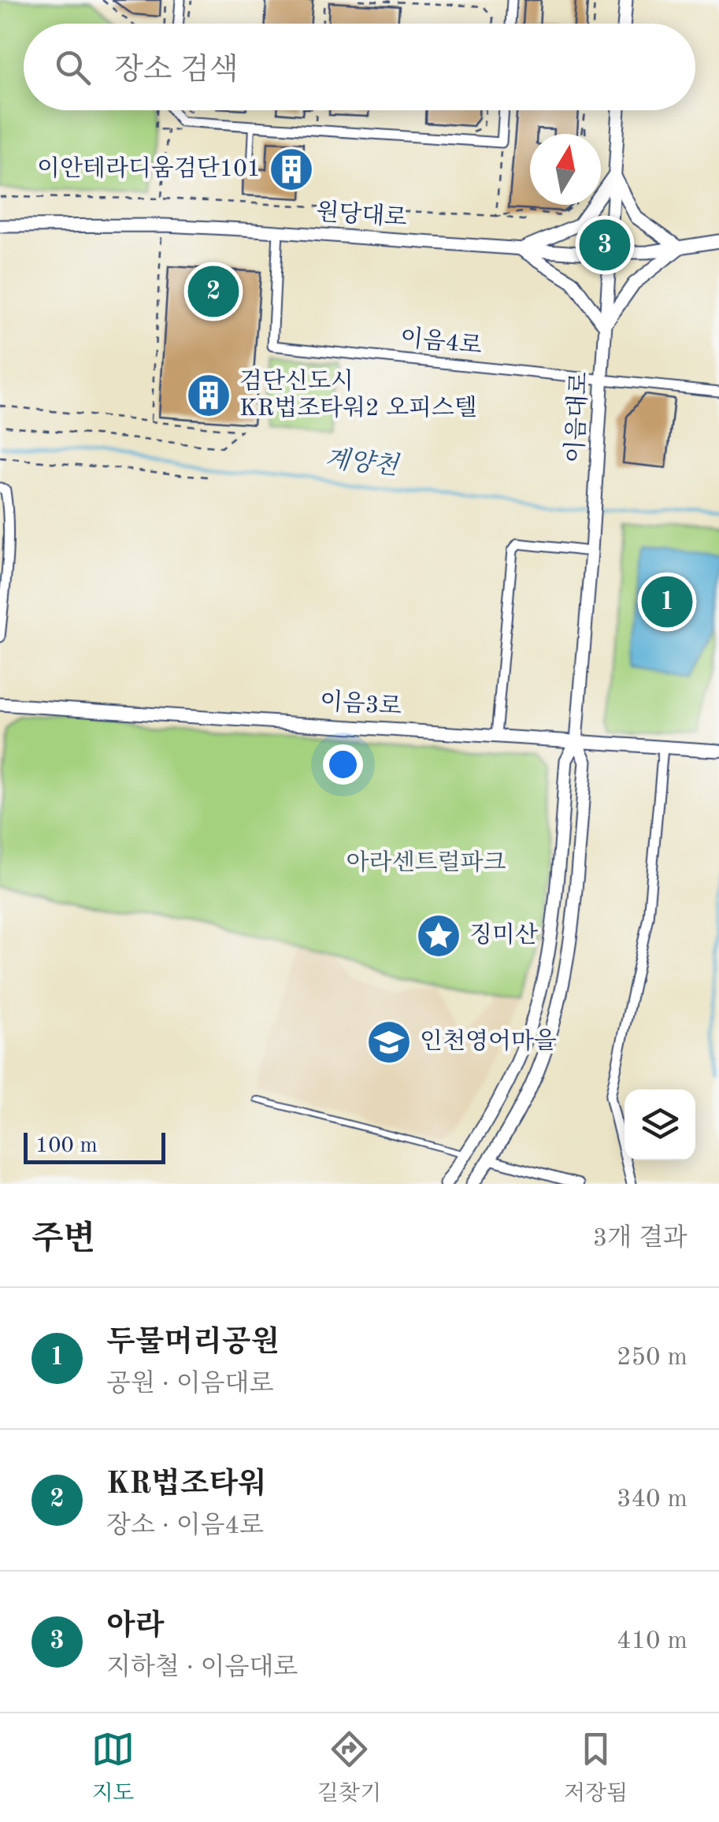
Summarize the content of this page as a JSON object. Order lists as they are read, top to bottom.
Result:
{
  "streets": {
    "main road": ["원당대로", "이음대로", "이음3로"],
    "street": ["이음4로"]
  },
  "crossings": [
    ["원당대로", "이음4로"],
    ["원당대로", "이음대로"],
    ["이음4로", "이음대로"],
    ["이음대로", "이음3로"]
  ],
  "water": ["계양천"],
  "parks": ["아라센트럴파크"],
  "places": {
    "building": ["이안테라디움검단101", "검단신도시 KR법조타워2 오피스텔"],
    "place": ["징미산"],
    "school or university": ["인천영어마을"]
  },
  "scale_bar": "100 m",
  "north": "top",
  "page": {
    "search": "장소 검색",
    "pins": ["3", "2", "1"],
    "scale": "100 m",
    "heading": ["주변", "3개 결과"],
    "list": [
      {
        "mark": "1",
        "name": "두물머리공원",
        "note": "공원 · 이음대로",
        "value": "250 m"
      },
      {
        "mark": "2",
        "name": "KR법조타워",
        "note": "장소 · 이음4로",
        "value": "340 m"
      },
      {
        "mark": "3",
        "name": "아라",
        "note": "지하철 · 이음대로",
        "value": "410 m"
      }
    ],
    "nav": ["지도", "길찾기", "저장됨"]
  }
}
